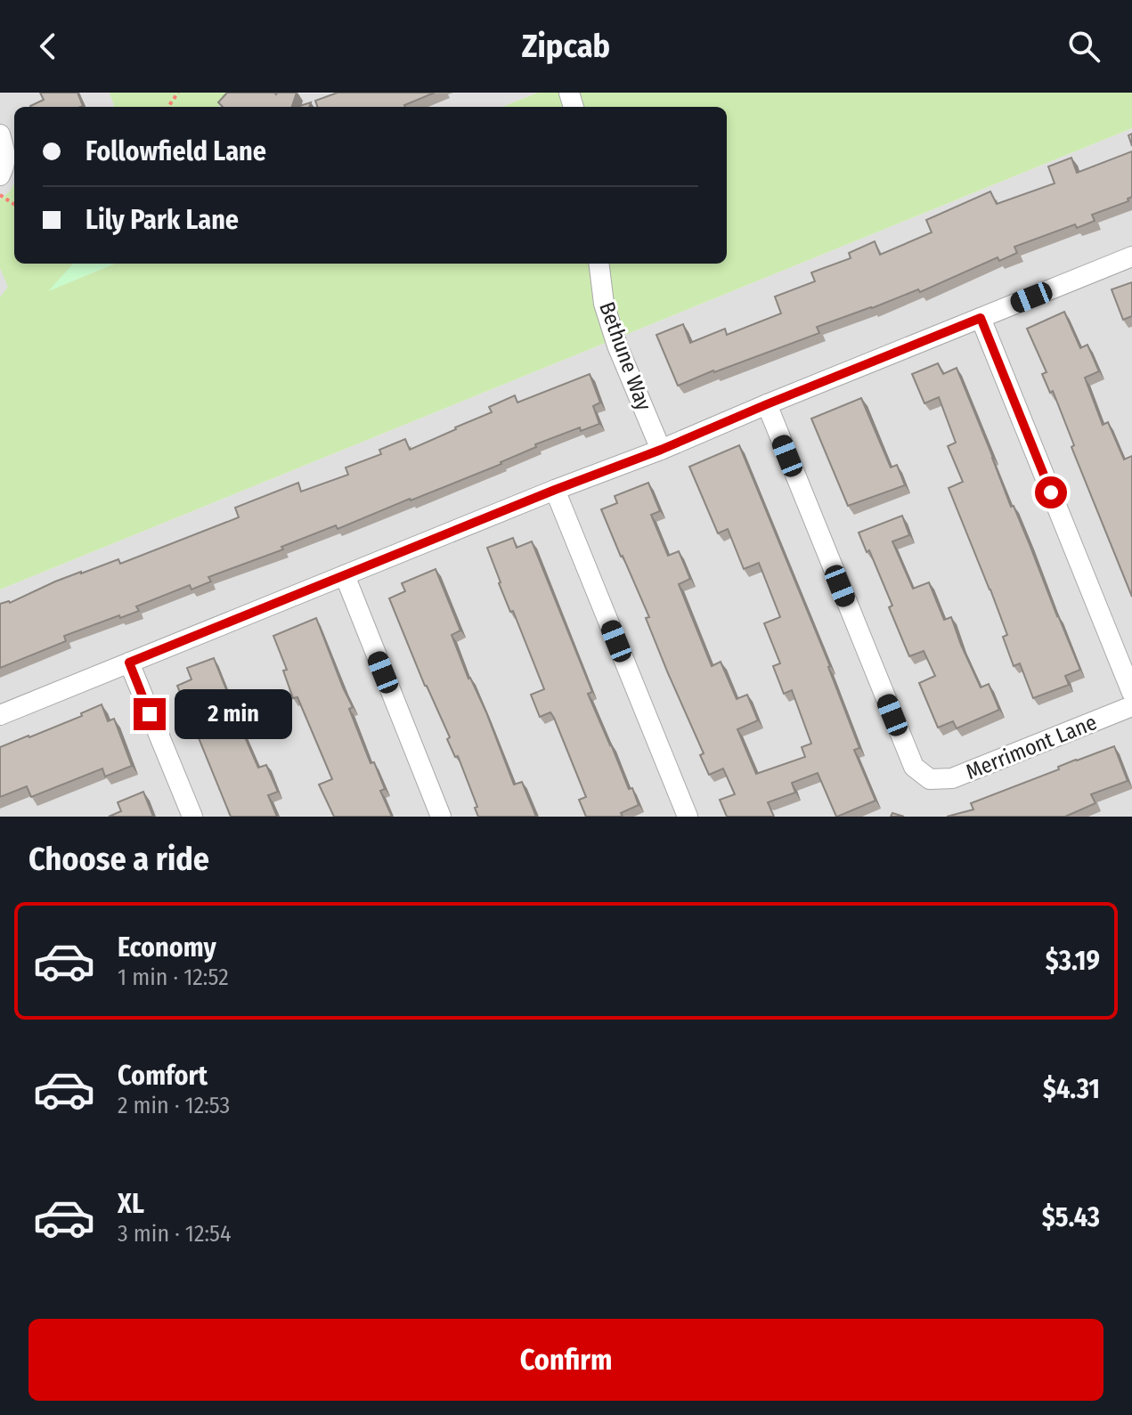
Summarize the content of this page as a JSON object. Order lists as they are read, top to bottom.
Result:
{
  "streets": {
    "street": ["Bethune Way", "Merrimont Lane"]
  },
  "page": {
    "header": "Zipcab",
    "banner": ["Followfield Lane", "Lily Park Lane"],
    "bubble": "2 min",
    "heading": "Choose a ride",
    "list": [
      {
        "name": "Economy",
        "note": "1 min · 12:52",
        "value": "$3.19"
      },
      {
        "name": "Comfort",
        "note": "2 min · 12:53",
        "value": "$4.31"
      },
      {
        "name": "XL",
        "note": "3 min · 12:54",
        "value": "$5.43"
      }
    ],
    "buttons": "Confirm"
  }
}
